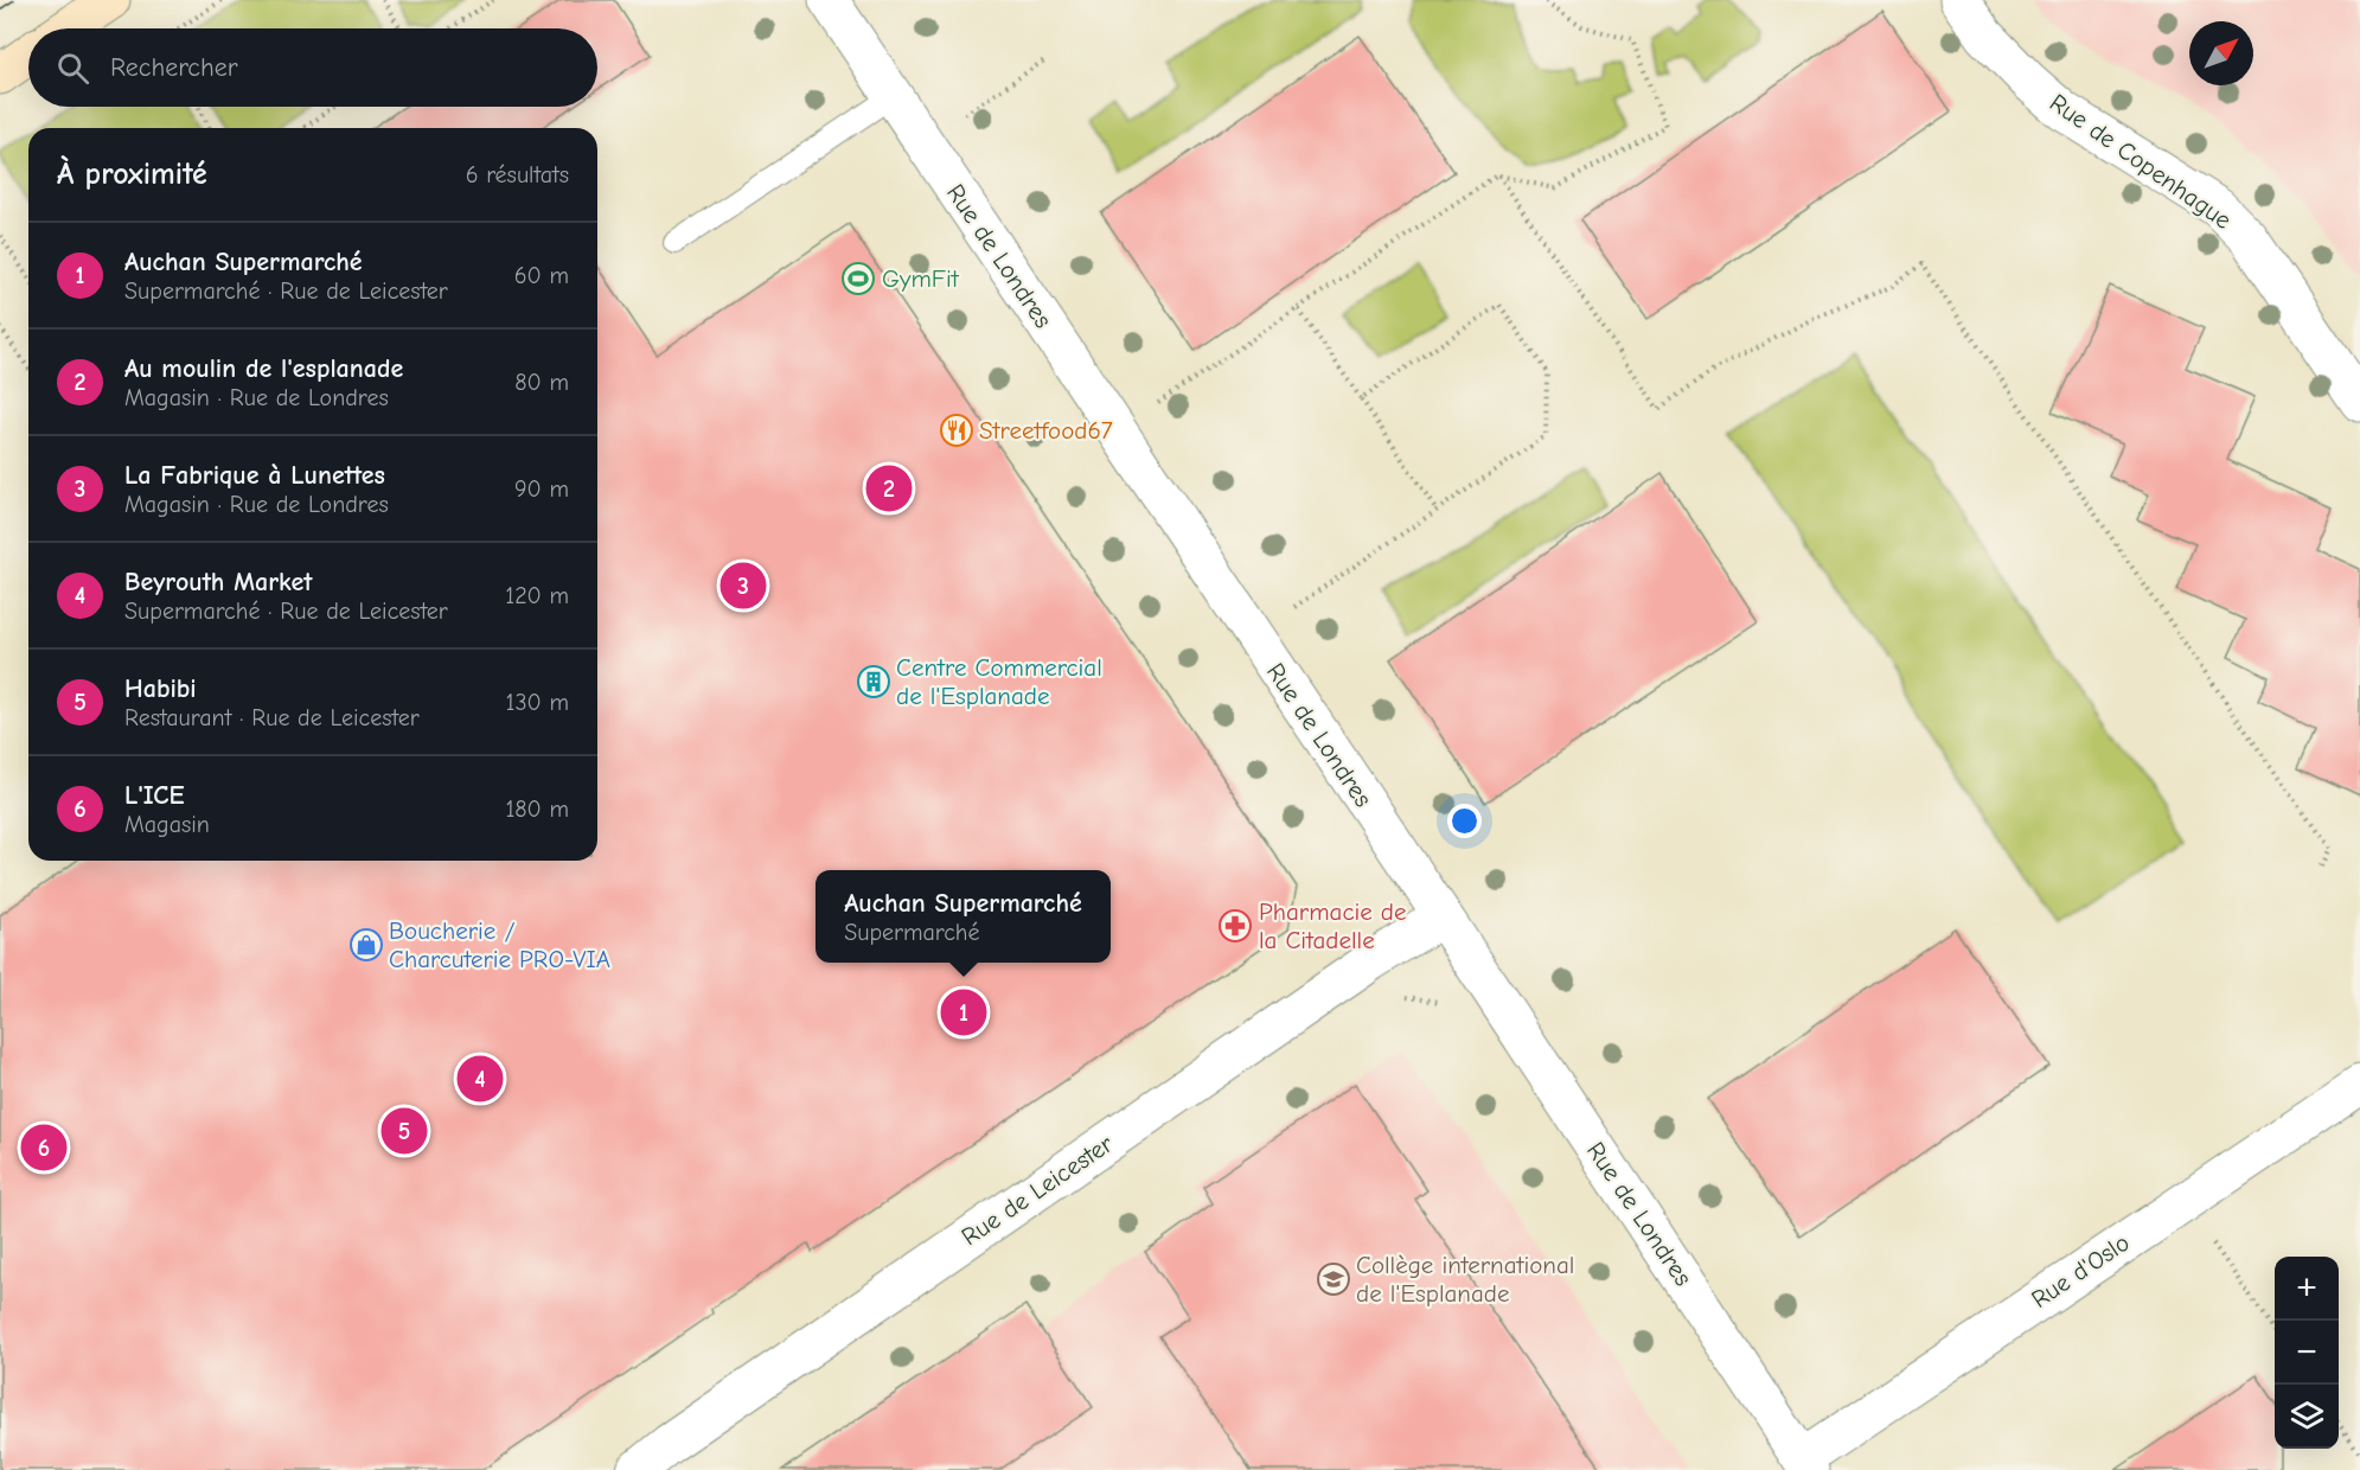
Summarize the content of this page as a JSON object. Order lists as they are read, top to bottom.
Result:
{
  "streets": {
    "street": [
      "Rue de Copenhague",
      "Rue de Londres",
      "Rue de Leicester",
      "Rue d'Oslo"
    ]
  },
  "crossings": [
    ["Rue de Londres", "Rue de Leicester"],
    ["Rue de Londres", "Rue d'Oslo"]
  ],
  "places": {
    "sports": ["GymFit"],
    "restaurant": ["Streetfood67"],
    "building": ["Centre Commercial de l'Esplanade"],
    "pharmacy": ["Pharmacie de la Citadelle"],
    "shop": ["Boucherie / Charcuterie PRO-VIA"],
    "school or university": ["Collège international de l'Esplanade"]
  },
  "north": "top right",
  "page": {
    "search": "Rechercher",
    "heading": ["À proximité", "6 résultats"],
    "list": [
      {
        "mark": "1",
        "name": "Auchan Supermarché",
        "note": "Supermarché · Rue de Leicester",
        "value": "60 m"
      },
      {
        "mark": "2",
        "name": "Au moulin de l'esplanade",
        "note": "Magasin · Rue de Londres",
        "value": "80 m"
      },
      {
        "mark": "3",
        "name": "La Fabrique à Lunettes",
        "note": "Magasin · Rue de Londres",
        "value": "90 m"
      },
      {
        "mark": "4",
        "name": "Beyrouth Market",
        "note": "Supermarché · Rue de Leicester",
        "value": "120 m"
      },
      {
        "mark": "5",
        "name": "Habibi",
        "note": "Restaurant · Rue de Leicester",
        "value": "130 m"
      },
      {
        "mark": "6",
        "name": "L'ICE",
        "note": "Magasin",
        "value": "180 m"
      }
    ],
    "pins": [
      "2",
      "3",
      "1",
      "4",
      "5",
      "6"
    ],
    "popup": ["Auchan Supermarché", "Supermarché"],
    "map_buttons": ["+", "−"]
  }
}
